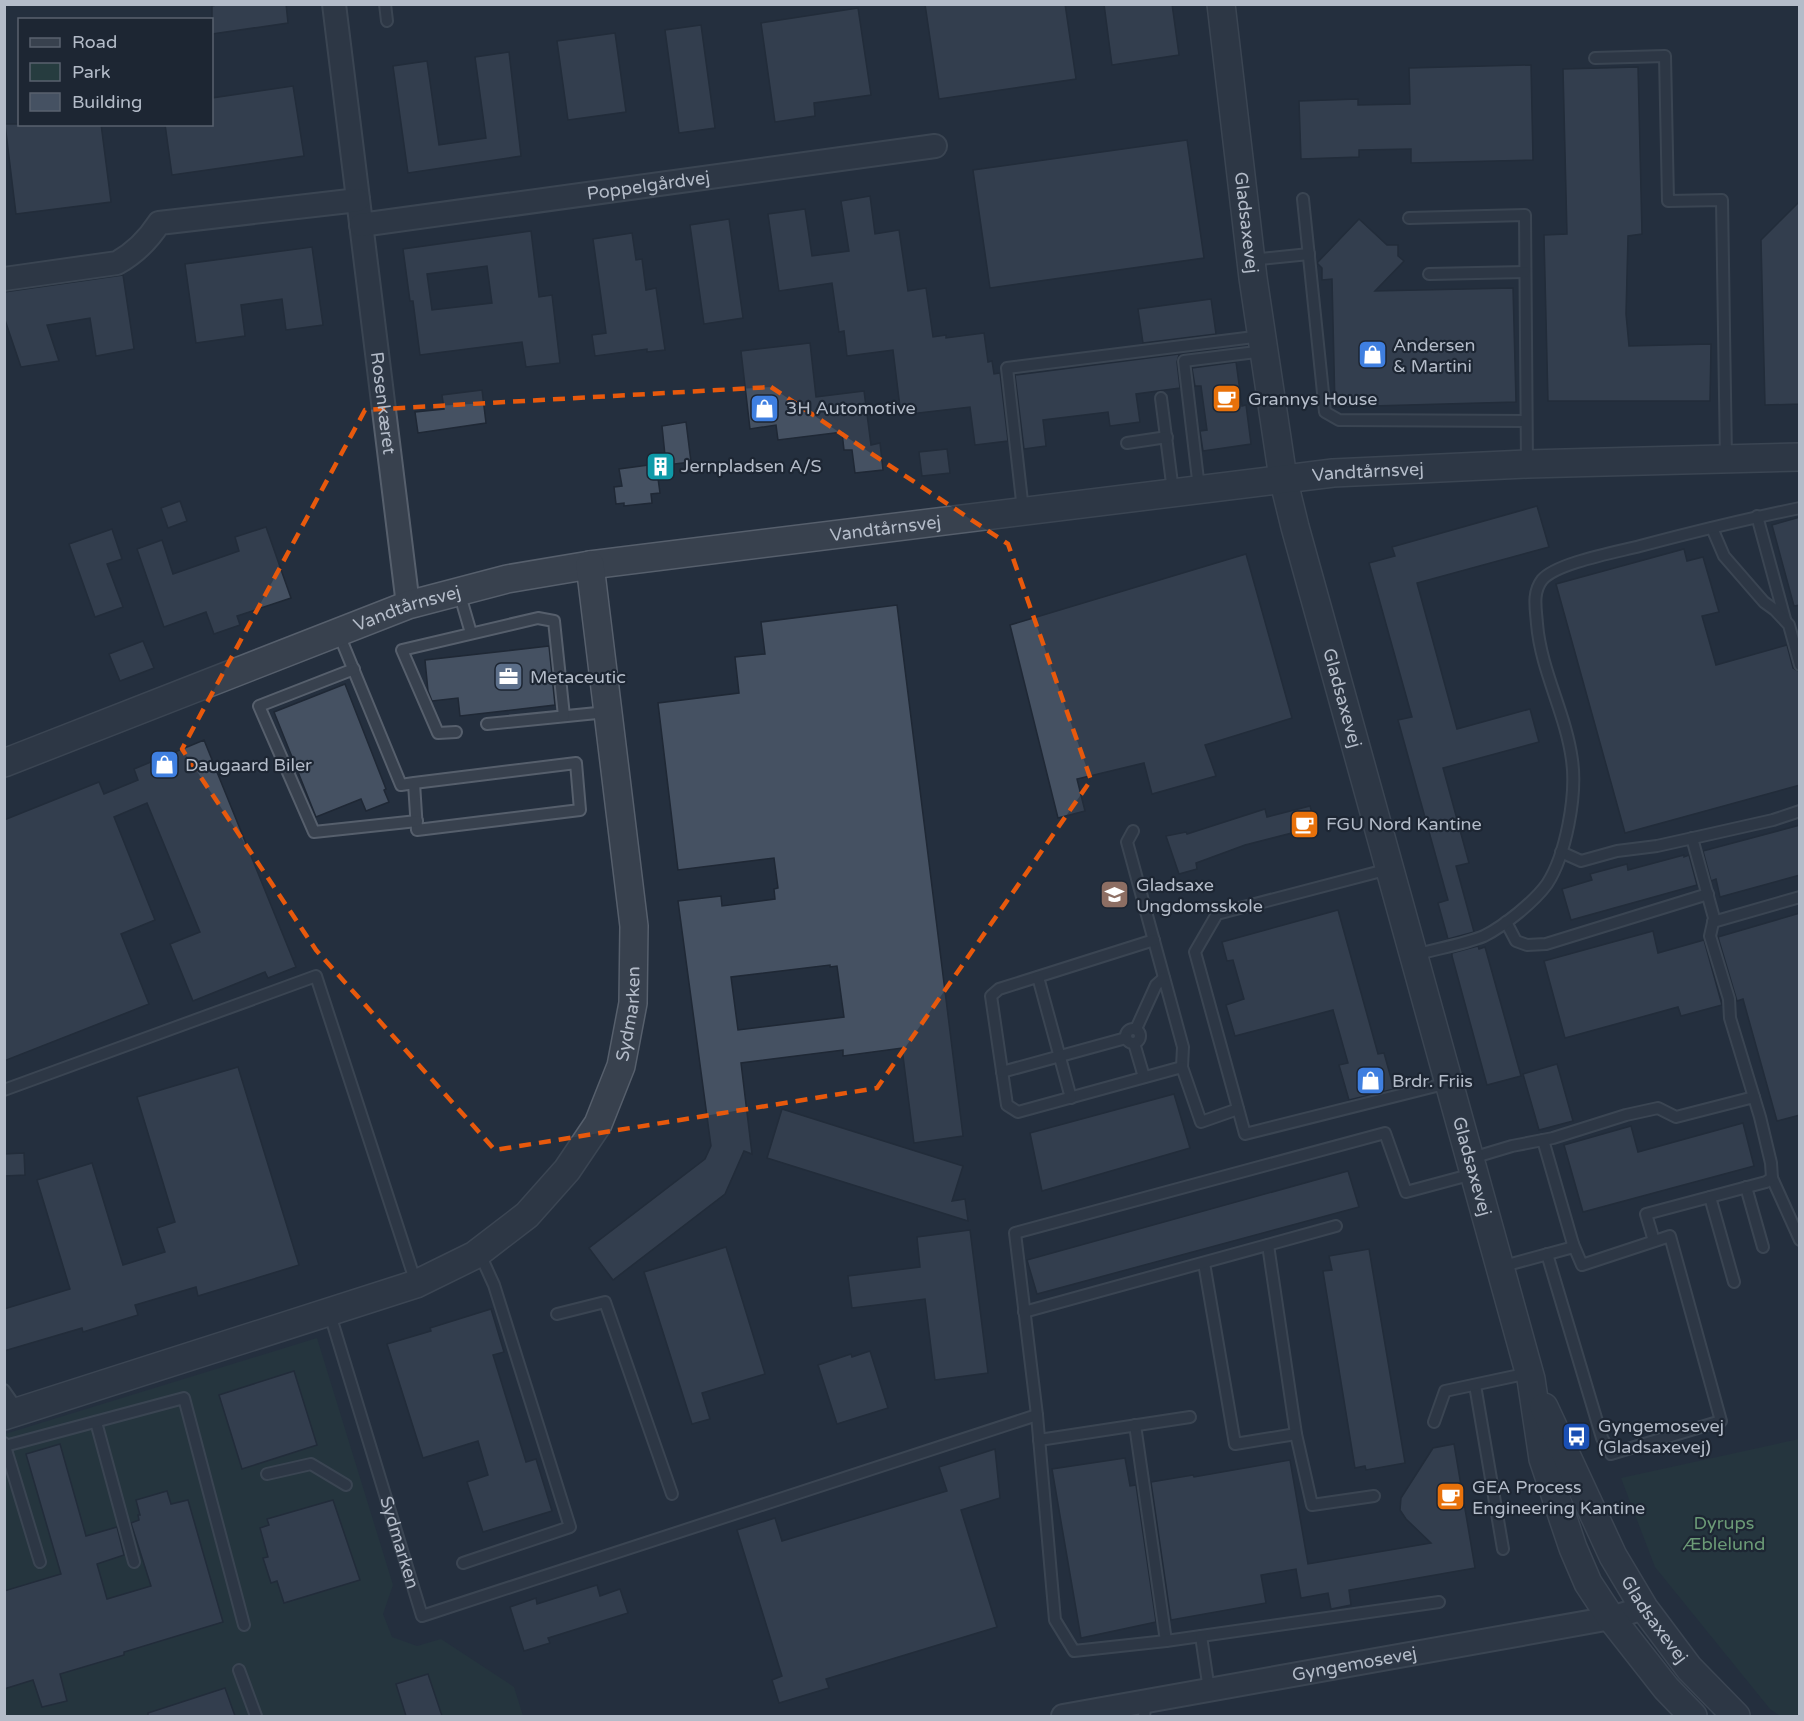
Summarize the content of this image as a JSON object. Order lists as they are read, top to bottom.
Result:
{
  "streets": {
    "street": [
      "Poppelgårdvej",
      "Gladsaxevej",
      "Rosenkæret",
      "Vandtårnsvej",
      "Sydmarken",
      "Gyngemosevej"
    ]
  },
  "crossings": [
    ["Poppelgårdvej", "Rosenkæret"],
    ["Gladsaxevej", "Vandtårnsvej"],
    ["Gladsaxevej", "Gyngemosevej"],
    ["Rosenkæret", "Vandtårnsvej"],
    ["Vandtårnsvej", "Sydmarken"]
  ],
  "parks": ["Dyrups Æblelund"],
  "places": {
    "shop": [
      "Andersen & Martini",
      "3H Automotive",
      "Daugaard Biler",
      "Brdr. Friis"
    ],
    "cafe": ["Grannys House", "FGU Nord Kantine", "GEA Process Engineering Kantine"],
    "building": ["Jernpladsen A/S"],
    "office": ["Metaceutic"],
    "school or university": ["Gladsaxe Ungdomsskole"],
    "bus stop": ["Gyngemosevej (Gladsaxevej)"]
  },
  "legend": ["Road", "Park", "Building"]
}
